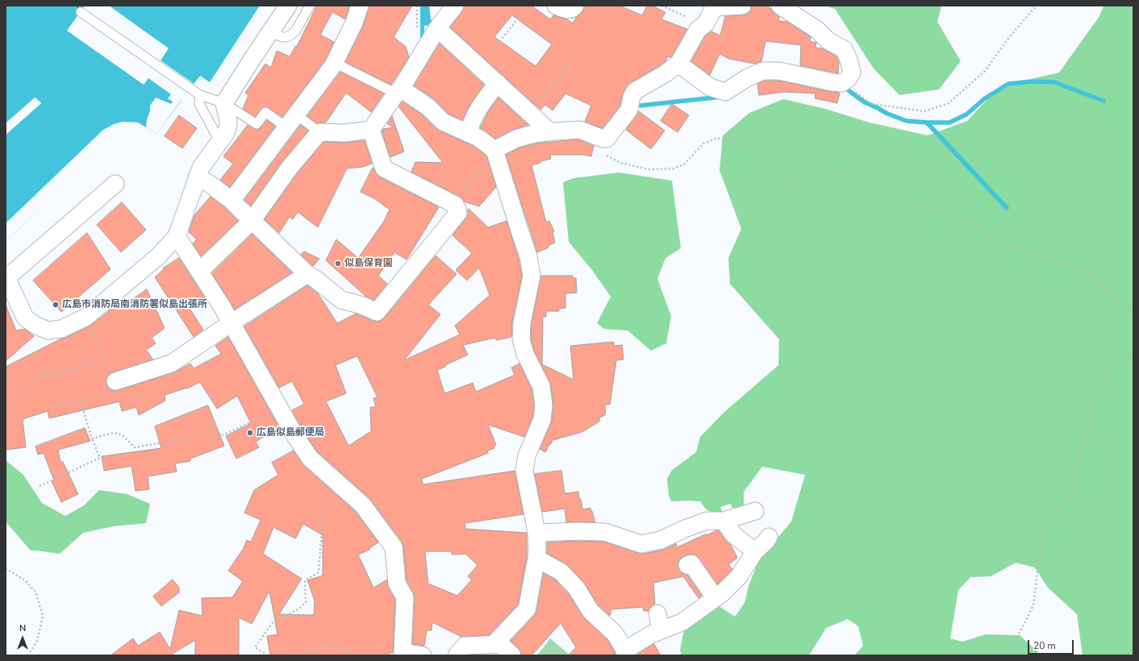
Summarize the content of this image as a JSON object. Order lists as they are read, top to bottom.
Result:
{
  "places": ["似島保育園", "広島市消防局南消防署似島出張所", "広島似島郵便局"],
  "scale_bar": "20 m",
  "north": "top"
}
